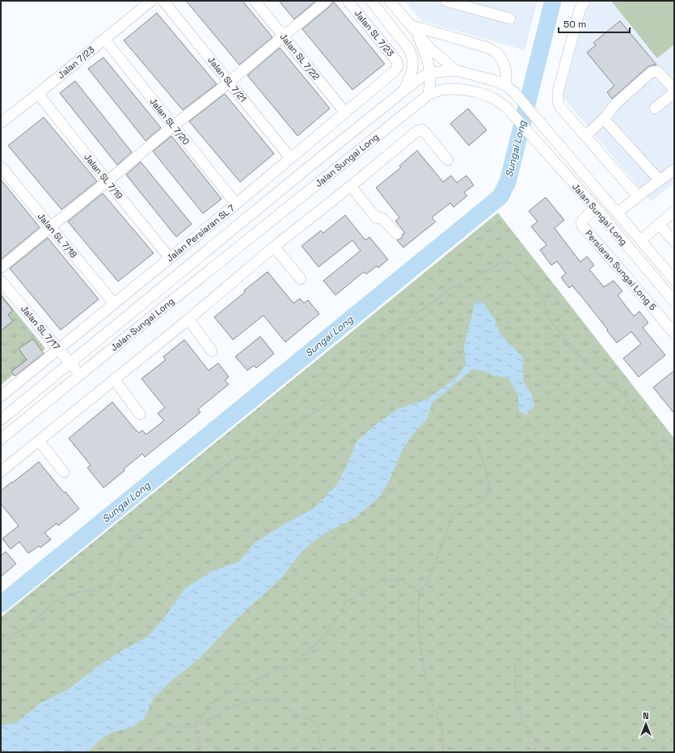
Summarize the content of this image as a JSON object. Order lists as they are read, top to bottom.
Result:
{
  "streets": {
    "street": [
      "Jalan SL 7/23",
      "Jalan SL 7/22",
      "Jalan 7/23",
      "Jalan SL 7/21",
      "Jalan SL 7/20",
      "Jalan Sungai Long",
      "Jalan SL 7/19",
      "Jalan Persiaran SL 7",
      "Jalan SL 7/18",
      "Persiaran Sungai Long 5",
      "Jalan SL 7/17"
    ]
  },
  "crossings": [
    ["Jalan SL 7/23", "Jalan Persiaran SL 7"],
    ["Jalan SL 7/22", "Jalan Persiaran SL 7"],
    ["Jalan 7/23", "Jalan SL 7/20"],
    ["Jalan 7/23", "Jalan SL 7/19"],
    ["Jalan SL 7/21", "Jalan Persiaran SL 7"],
    ["Jalan SL 7/20", "Jalan Persiaran SL 7"],
    ["Jalan Sungai Long", "Persiaran Sungai Long 5"],
    ["Jalan Sungai Long", "Jalan SL 7/17"],
    ["Jalan SL 7/19", "Jalan Persiaran SL 7"],
    ["Jalan Persiaran SL 7", "Jalan SL 7/18"],
    ["Jalan Persiaran SL 7", "Jalan SL 7/17"]
  ],
  "water": ["Sungai Long"],
  "scale_bar": "50 m",
  "north": "top"
}
